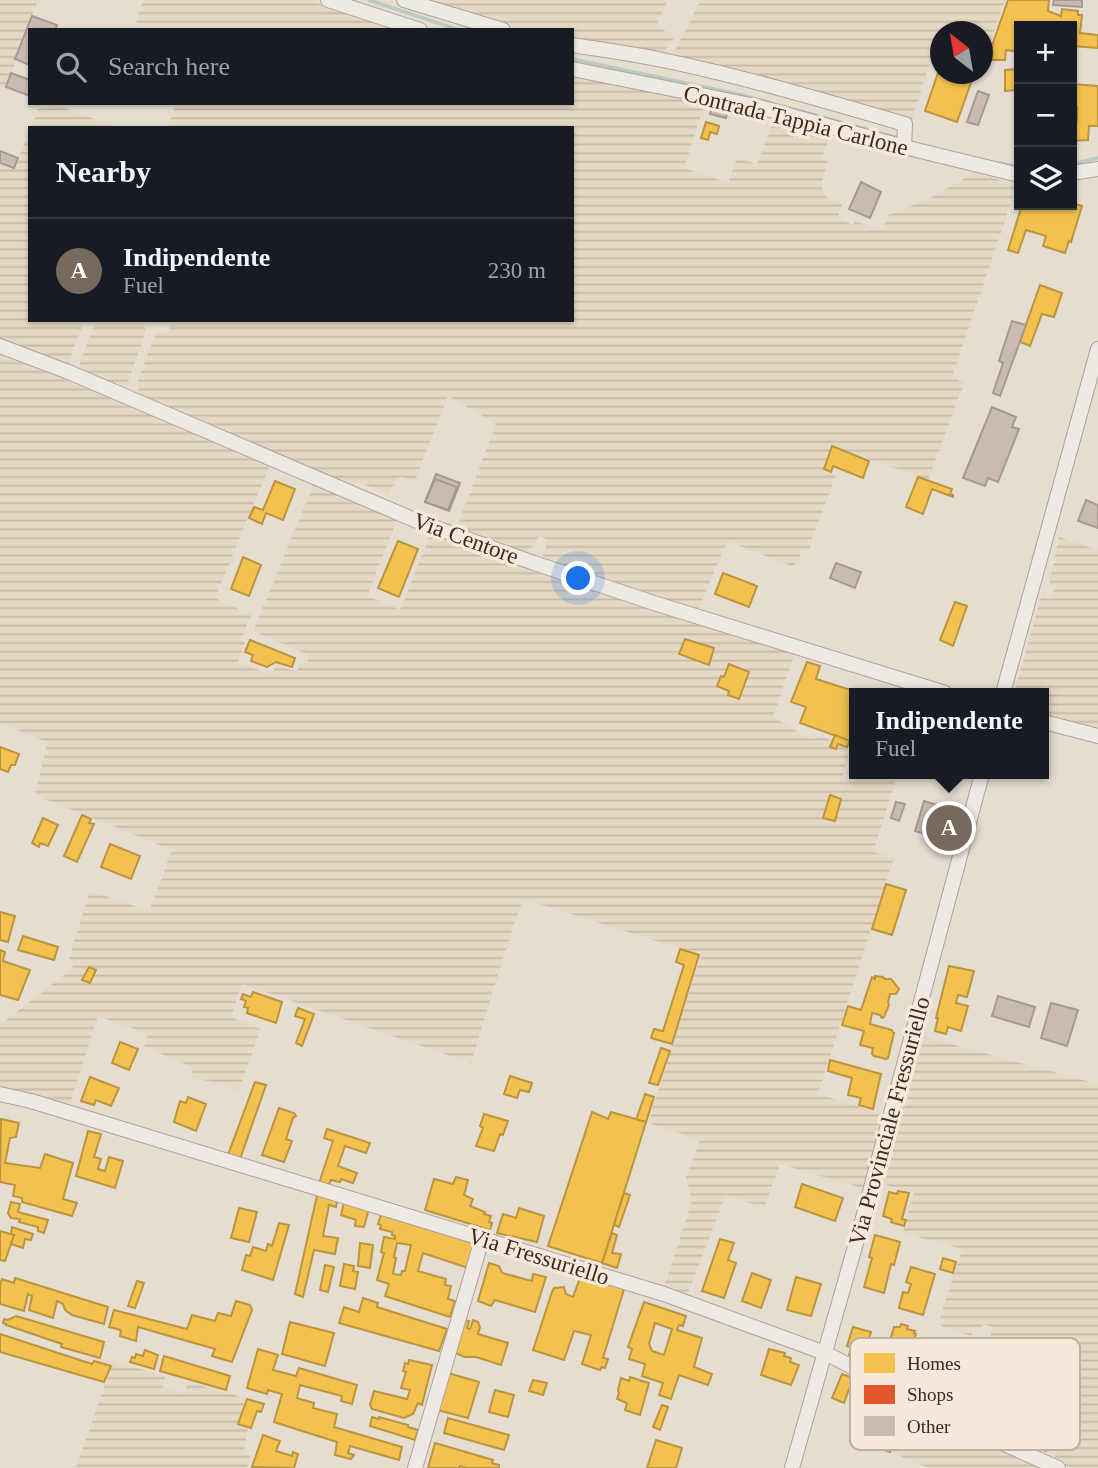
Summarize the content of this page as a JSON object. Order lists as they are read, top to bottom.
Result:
{
  "streets": {
    "street": [
      "Contrada Tappia Carlone",
      "Via Centore",
      "Via Provinciale Fressuriello",
      "Via Fressuriello"
    ]
  },
  "crossings": [
    ["Via Provinciale Fressuriello", "Via Fressuriello"]
  ],
  "legend": ["Homes", "Shops", "Other"],
  "north": "top left",
  "page": {
    "map_buttons": ["+", "−"],
    "search": "Search here",
    "heading": "Nearby",
    "list": [
      {
        "mark": "A",
        "name": "Indipendente",
        "note": "Fuel",
        "value": "230 m"
      }
    ],
    "popup": ["Indipendente", "Fuel"],
    "pins": "A"
  }
}
